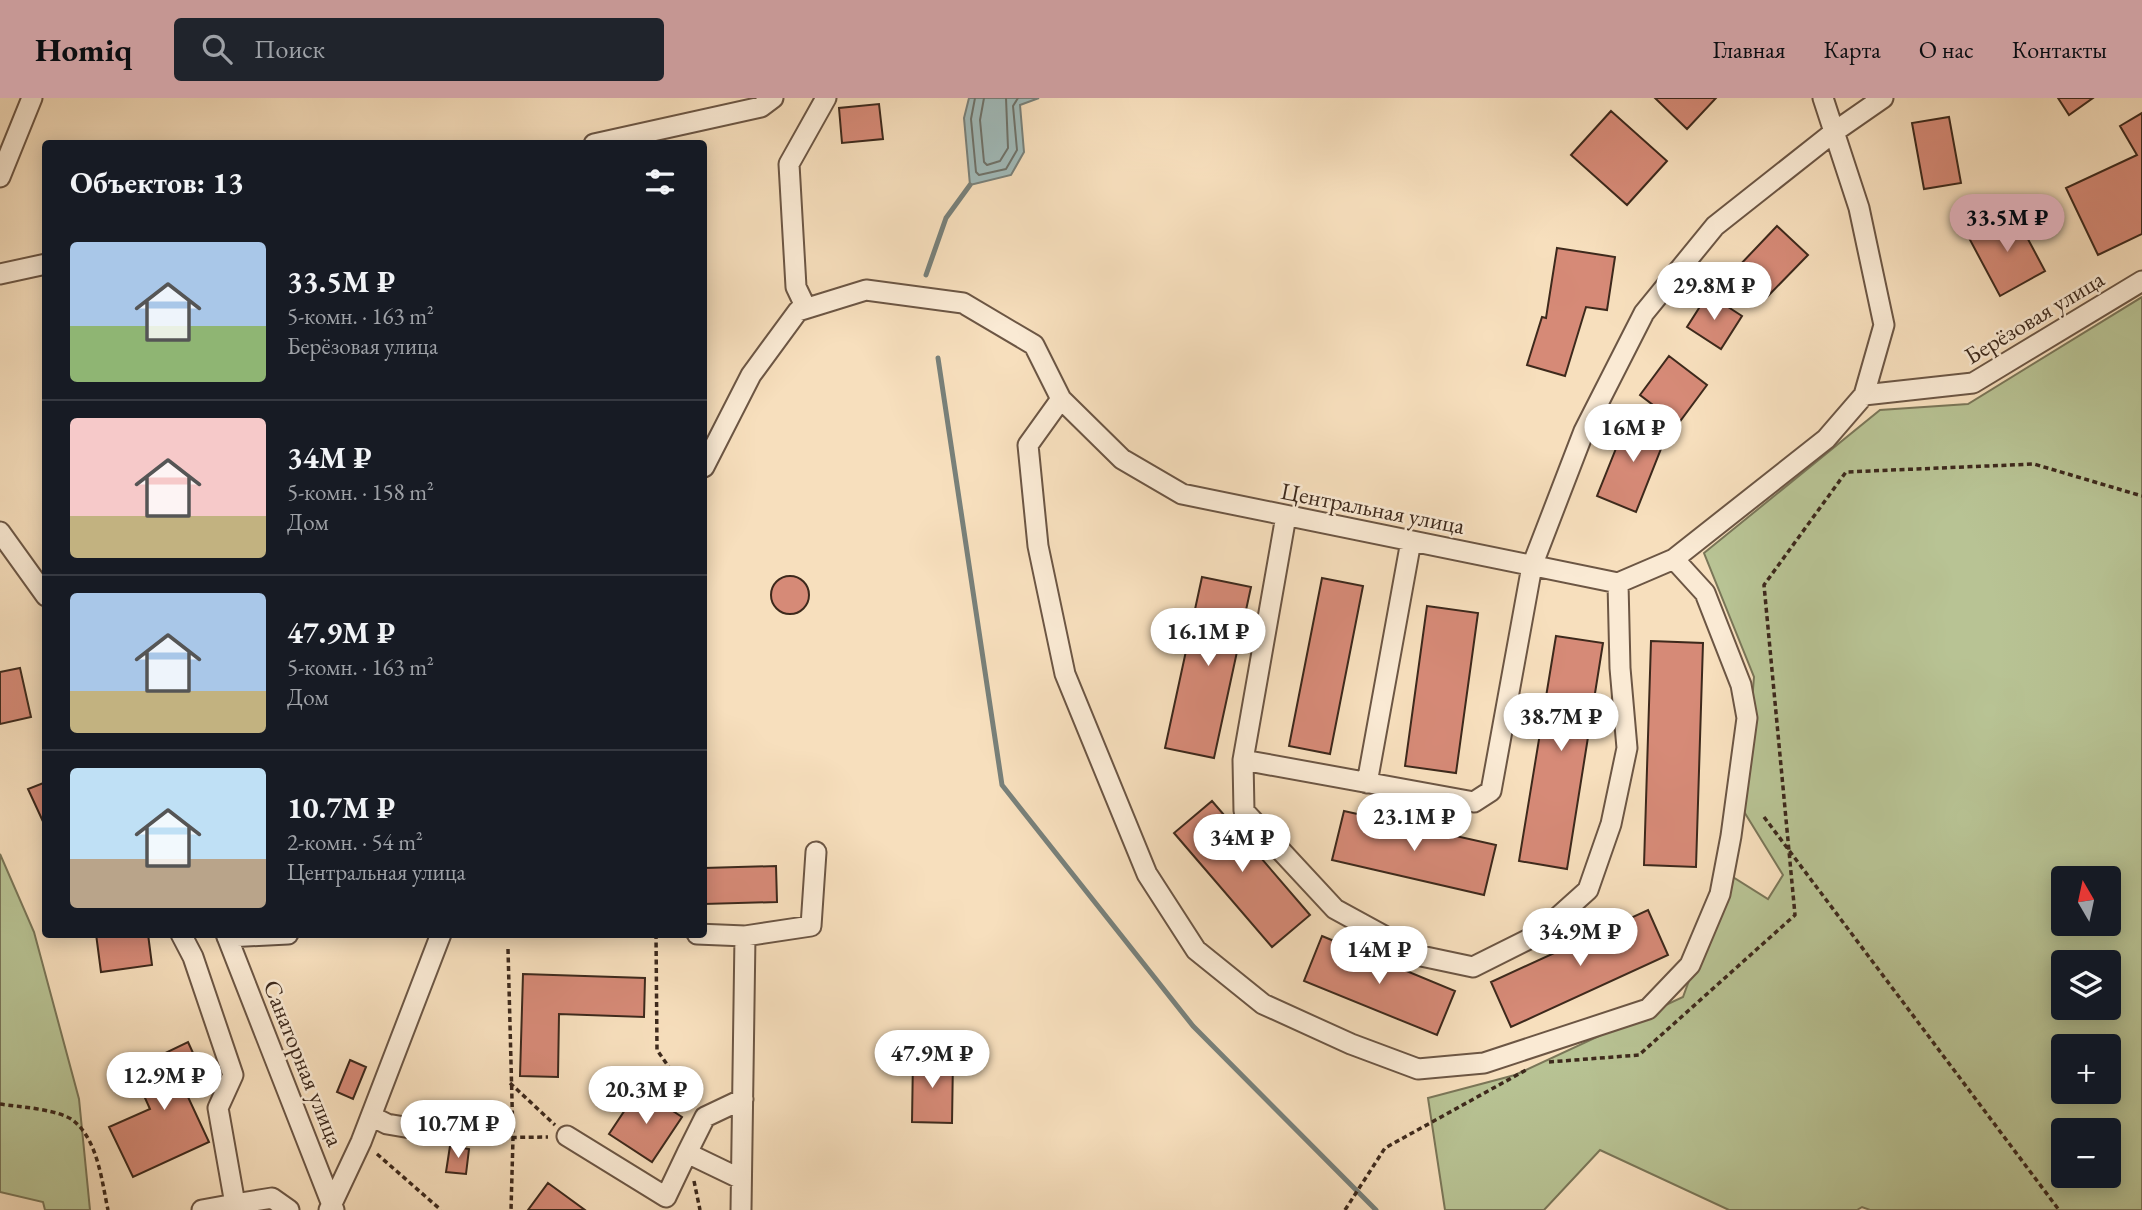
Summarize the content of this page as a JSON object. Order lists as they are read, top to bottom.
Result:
{
  "streets": {
    "street": ["Берёзовая улица", "Центральная улица", "Санаторная улица"]
  },
  "north": "top",
  "page": {
    "header": "Homiq",
    "search": "Поиск",
    "nav": [
      "Главная",
      "Карта",
      "О нас",
      "Контакты"
    ],
    "heading": "Объектов: 13",
    "price": [
      "33.5M ₽",
      "29.8M ₽",
      "16M ₽",
      "16.1M ₽",
      "38.7M ₽",
      "23.1M ₽",
      "34M ₽",
      "34.9M ₽",
      "14M ₽",
      "47.9M ₽",
      "12.9M ₽",
      "20.3M ₽",
      "10.7M ₽"
    ],
    "list": [
      {
        "name": "33.5M ₽",
        "note": "5-комн. · 163 m² · Берёзовая улица"
      },
      {
        "name": "34M ₽",
        "note": "5-комн. · 158 m² · Дом"
      },
      {
        "name": "47.9M ₽",
        "note": "5-комн. · 163 m² · Дом"
      },
      {
        "name": "10.7M ₽",
        "note": "2-комн. · 54 m² · Центральная улица"
      }
    ],
    "map_buttons": ["+", "−"]
  }
}
